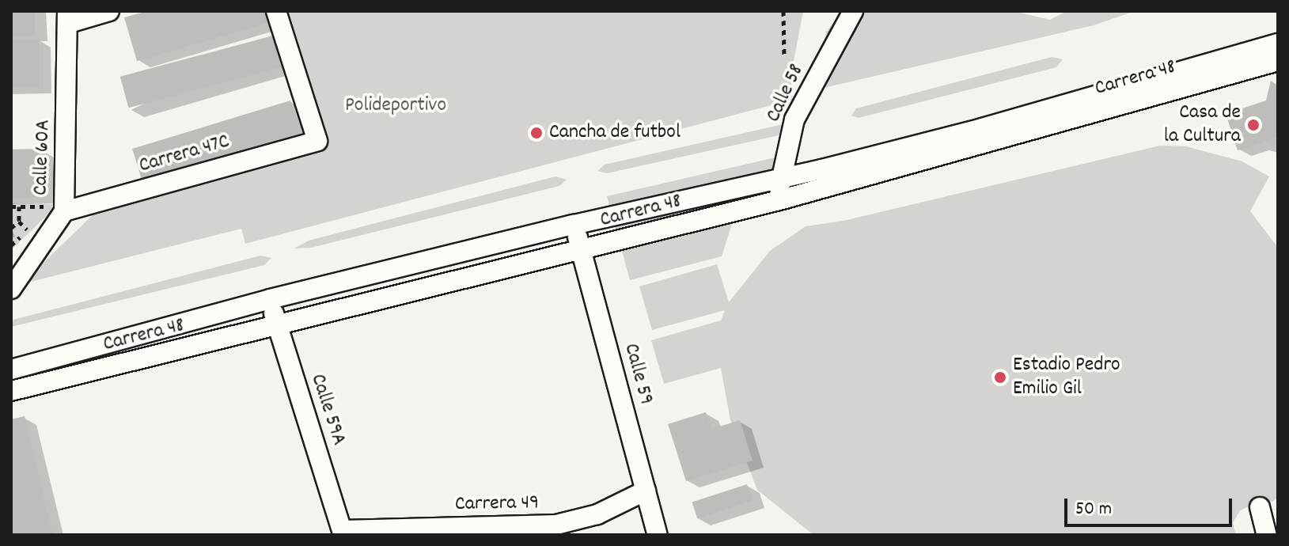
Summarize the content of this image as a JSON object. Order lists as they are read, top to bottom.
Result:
{
  "streets": {
    "street": [
      "Carrera 48",
      "Calle 58",
      "Carrera 47C",
      "Calle 60A",
      "Calle 59",
      "Calle 59A",
      "Carrera 49"
    ]
  },
  "crossings": [
    ["Carrera 48", "Calle 58"],
    ["Carrera 48", "Calle 59"],
    ["Carrera 48", "Calle 59A"],
    ["Carrera 47C", "Calle 60A"],
    ["Calle 59", "Carrera 49"],
    ["Calle 59A", "Carrera 49"]
  ],
  "parks": ["Polideportivo"],
  "places": ["Casa de la Cultura", "Cancha de futbol", "Estadio Pedro Emilio Gil"],
  "scale_bar": "50 m"
}
